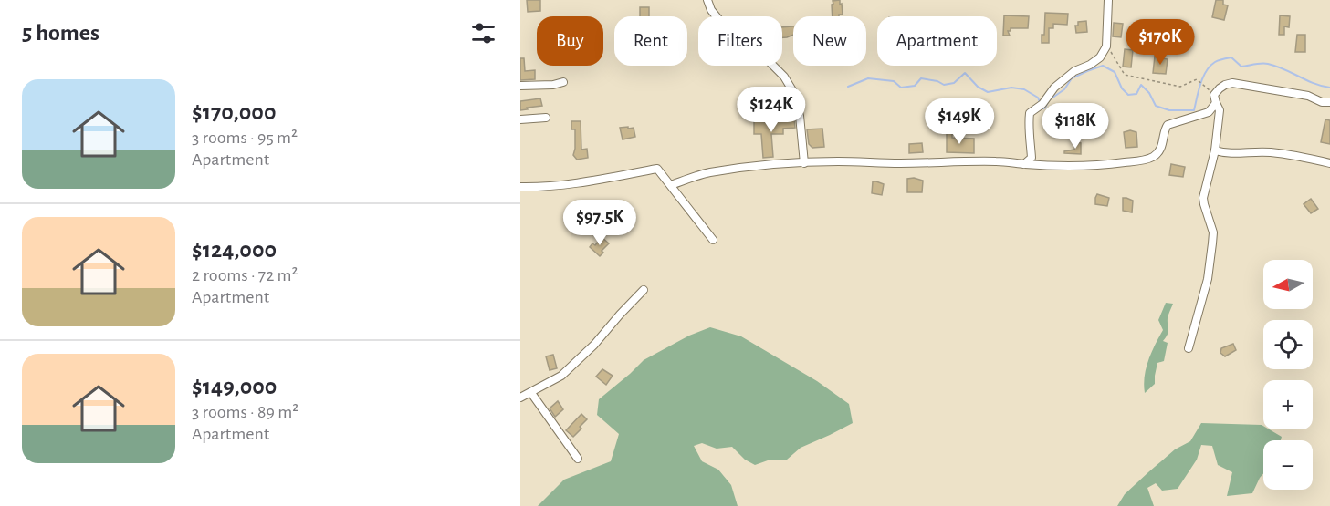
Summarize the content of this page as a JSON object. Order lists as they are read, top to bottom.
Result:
{
  "north": "left",
  "page": {
    "heading": "5 homes",
    "chip": [
      "Buy",
      "Rent",
      "Filters",
      "New",
      "Apartment"
    ],
    "price": [
      "$170K",
      "$124K",
      "$149K",
      "$118K",
      "$97.5K"
    ],
    "list": [
      {
        "name": "$170,000",
        "note": "3 rooms · 95 m² · Apartment"
      },
      {
        "name": "$124,000",
        "note": "2 rooms · 72 m² · Apartment"
      },
      {
        "name": "$149,000",
        "note": "3 rooms · 89 m² · Apartment"
      }
    ],
    "map_buttons": ["+", "−"]
  }
}
